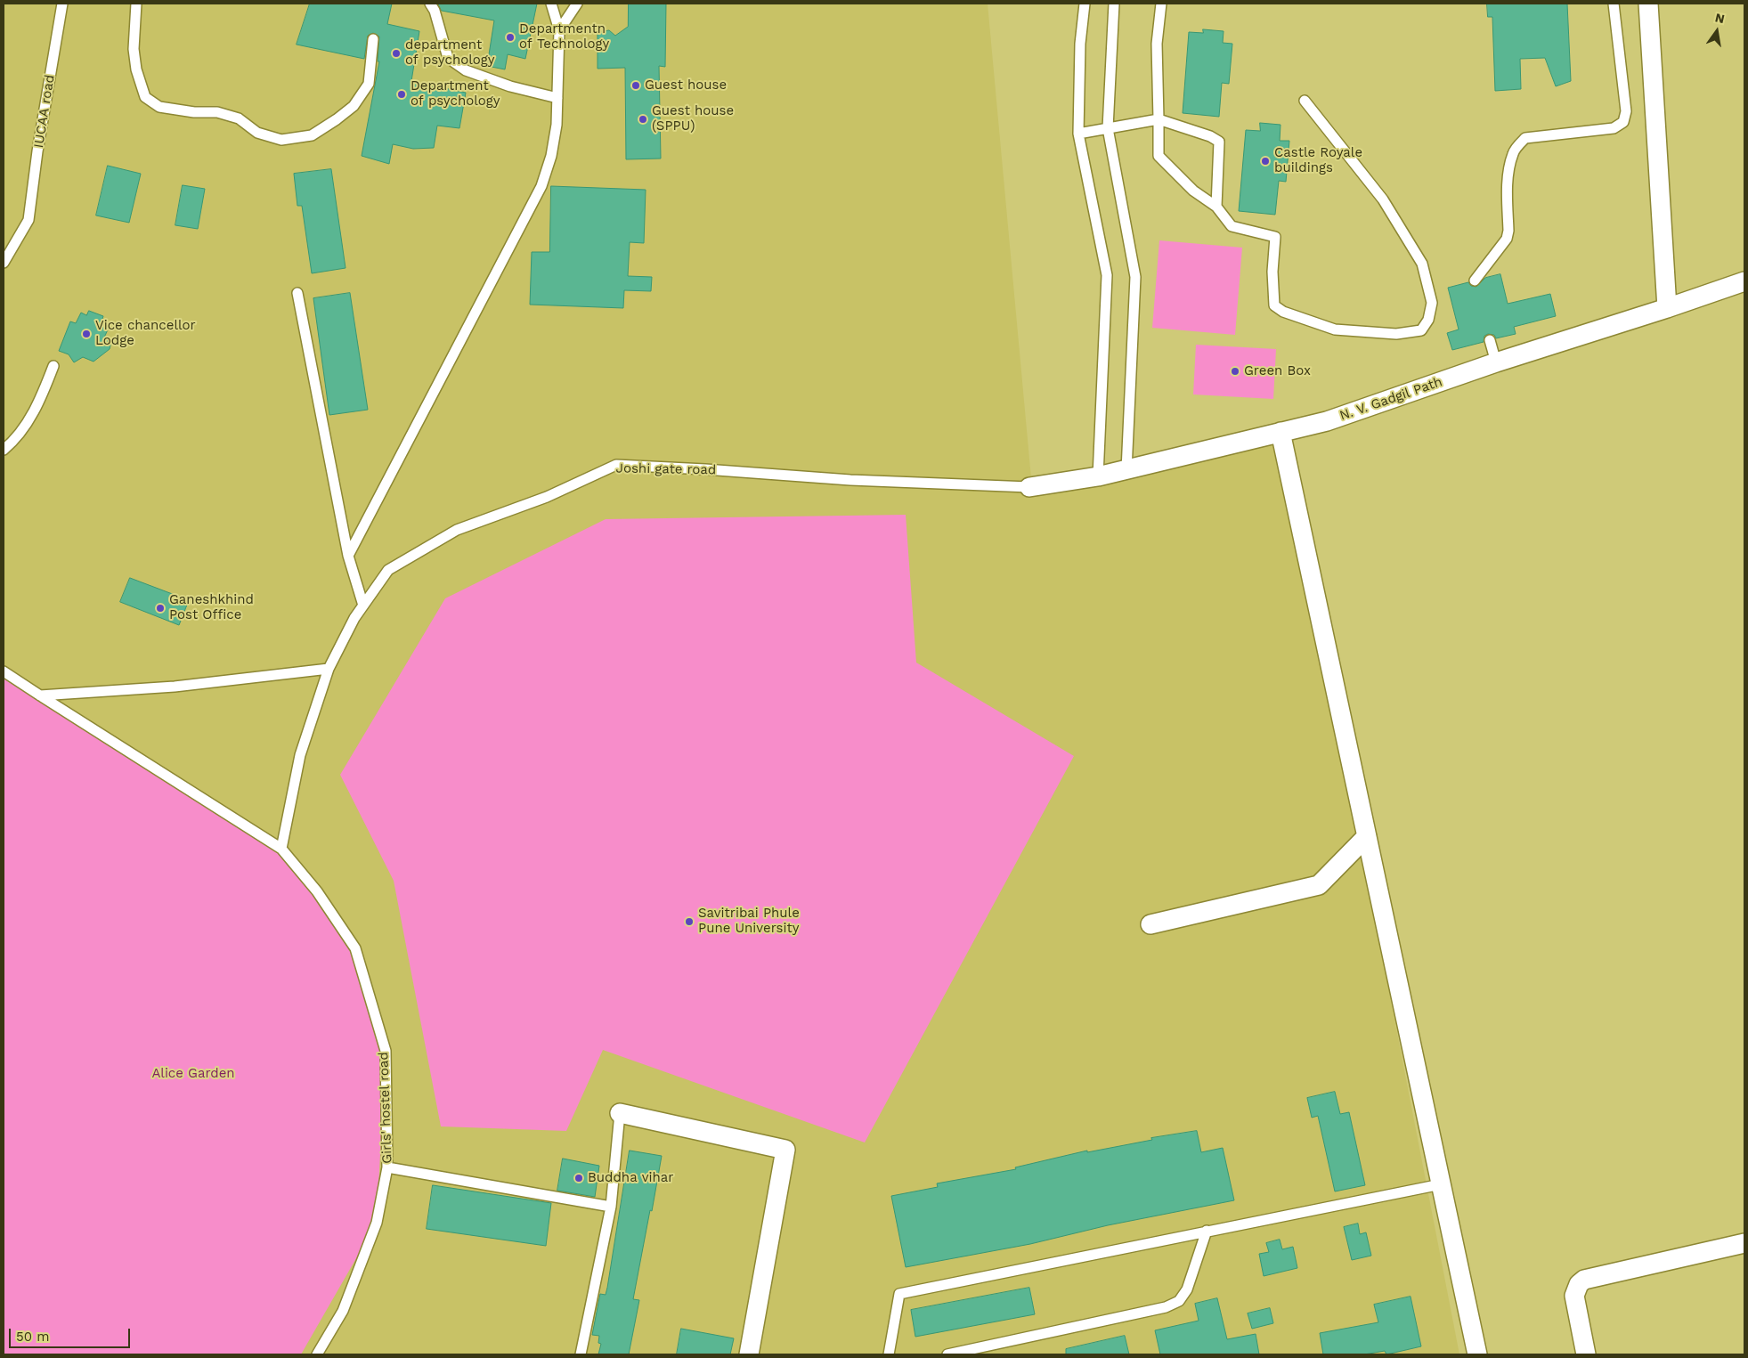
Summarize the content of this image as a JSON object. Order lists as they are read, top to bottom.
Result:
{
  "streets": {
    "street": ["N. V. Gadgil Path"],
    "lane": ["IUCAA road", "Joshi gate road", "Girls' hostel road"]
  },
  "crossings": [
    ["N. V. Gadgil Path", "Joshi gate road"],
    ["Joshi gate road", "Girls' hostel road"]
  ],
  "parks": ["Alice Garden"],
  "places": [
    "Departmentn of Technology",
    "department of psychology",
    "Guest house",
    "Department of psychology",
    "Guest house (SPPU)",
    "Castle Royale buildings",
    "Vice chancellor Lodge",
    "Green Box",
    "Ganeshkhind Post Office",
    "Savitribai Phule Pune University",
    "Buddha vihar"
  ],
  "scale_bar": "50 m",
  "north": "top"
}
